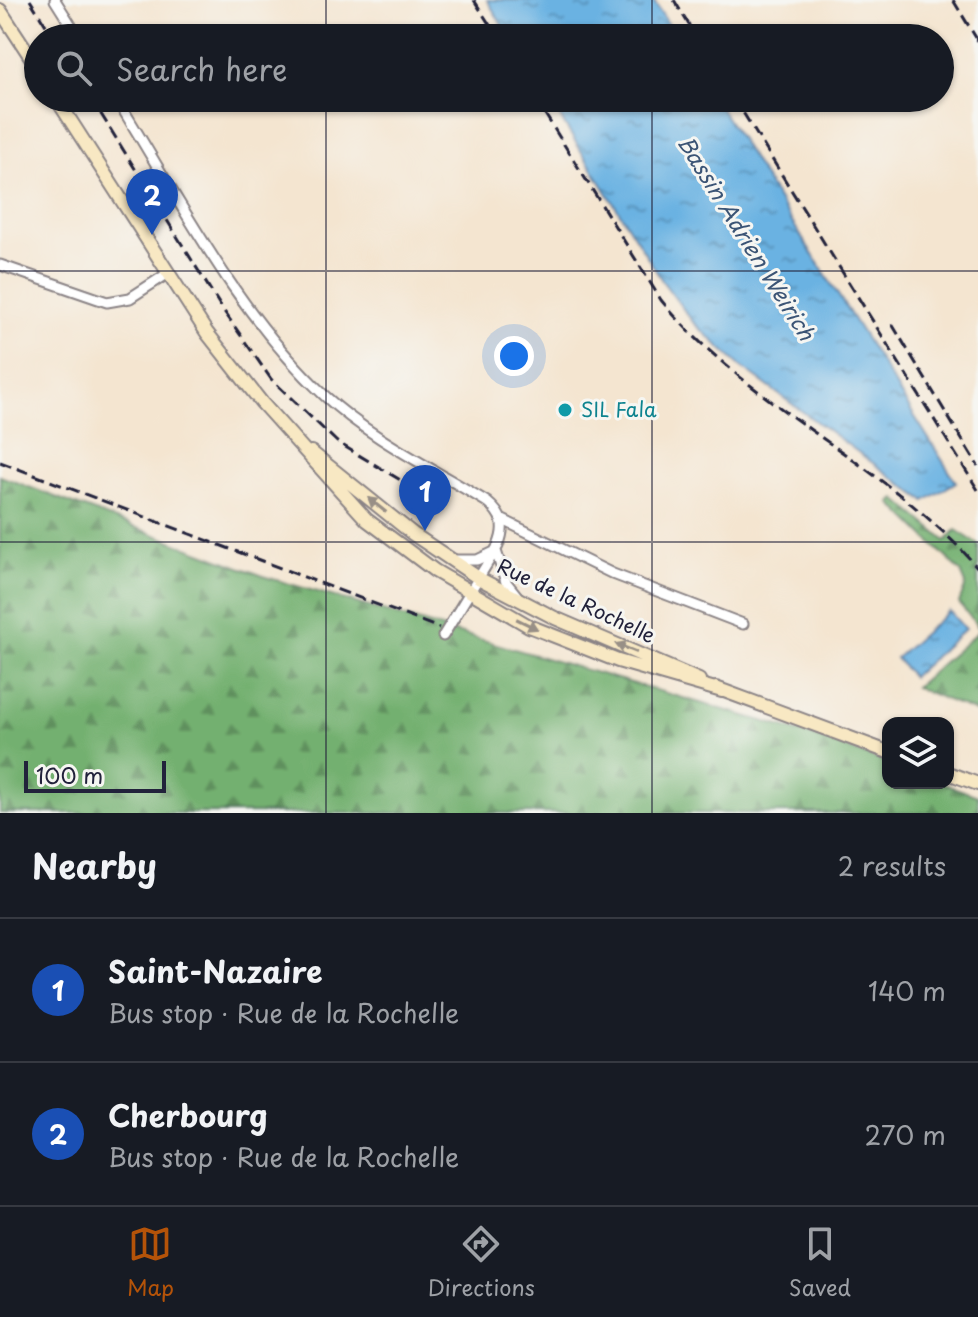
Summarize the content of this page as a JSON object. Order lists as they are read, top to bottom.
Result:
{
  "streets": {
    "main road": ["Rue de la Rochelle"]
  },
  "water": ["Bassin Adrien Weirich"],
  "places": ["SIL Fala"],
  "scale_bar": "100 m",
  "page": {
    "search": "Search here",
    "pins": ["2", "1"],
    "scale": "100 m",
    "heading": ["Nearby", "2 results"],
    "list": [
      {
        "mark": "1",
        "name": "Saint-Nazaire",
        "note": "Bus stop · Rue de la Rochelle",
        "value": "140 m"
      },
      {
        "mark": "2",
        "name": "Cherbourg",
        "note": "Bus stop · Rue de la Rochelle",
        "value": "270 m"
      }
    ],
    "nav": ["Map", "Directions", "Saved"]
  }
}
